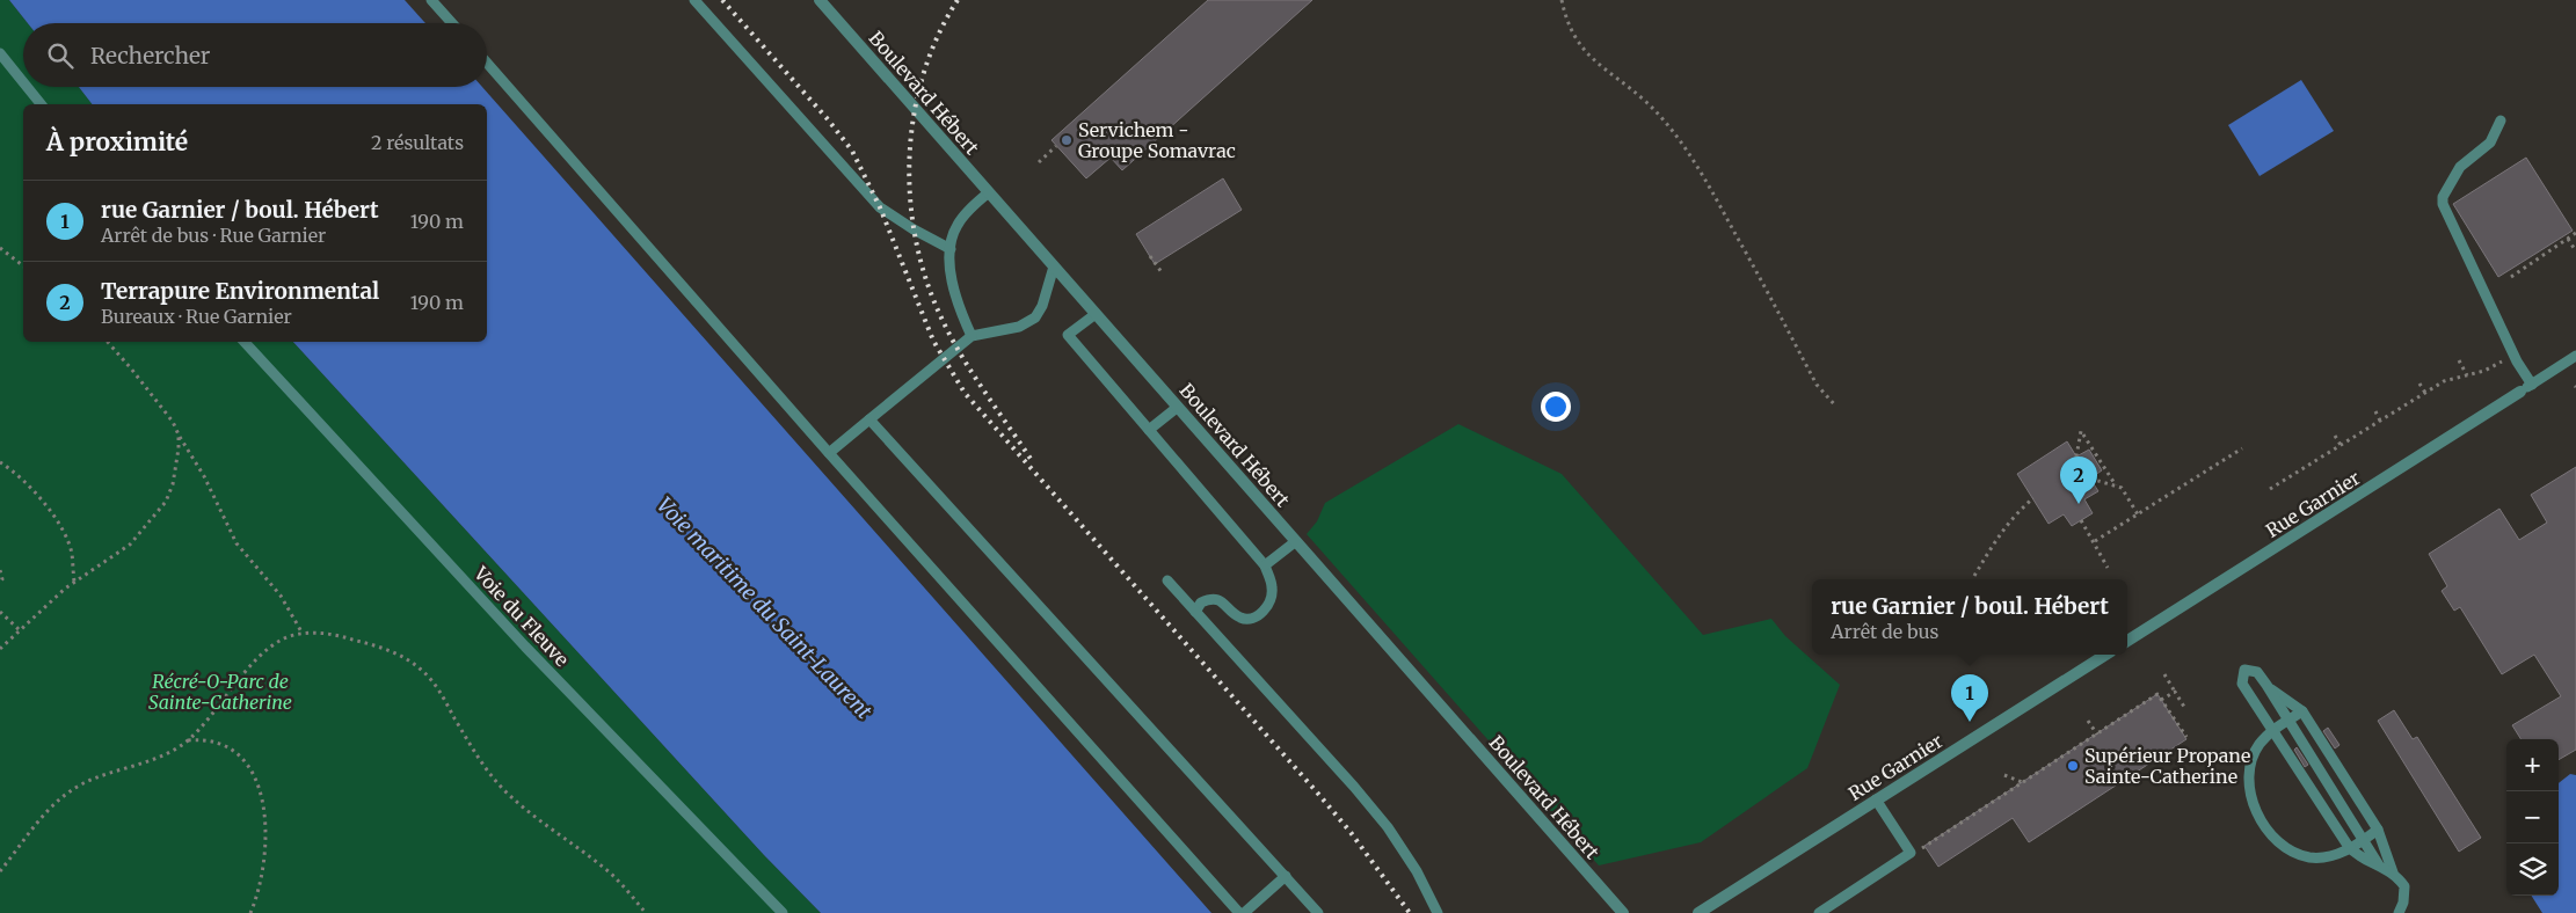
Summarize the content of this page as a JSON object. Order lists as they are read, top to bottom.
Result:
{
  "streets": {
    "street": ["Boulevard Hébert", "Rue Garnier"],
    "lane": ["Voie du Fleuve"]
  },
  "water": ["Voie maritime du Saint-Laurent"],
  "parks": ["Récré-O-Parc de Sainte-Catherine"],
  "places": ["Servichem - Groupe Somavrac", "Supérieur Propane Sainte-Catherine"],
  "page": {
    "search": "Rechercher",
    "heading": ["À proximité", "2 résultats"],
    "list": [
      {
        "mark": "1",
        "name": "rue Garnier / boul. Hébert",
        "note": "Arrêt de bus · Rue Garnier",
        "value": "190 m"
      },
      {
        "mark": "2",
        "name": "Terrapure Environmental",
        "note": "Bureaux · Rue Garnier",
        "value": "190 m"
      }
    ],
    "pins": ["2", "1"],
    "popup": ["rue Garnier / boul. Hébert", "Arrêt de bus"],
    "map_buttons": ["+", "−"]
  }
}
